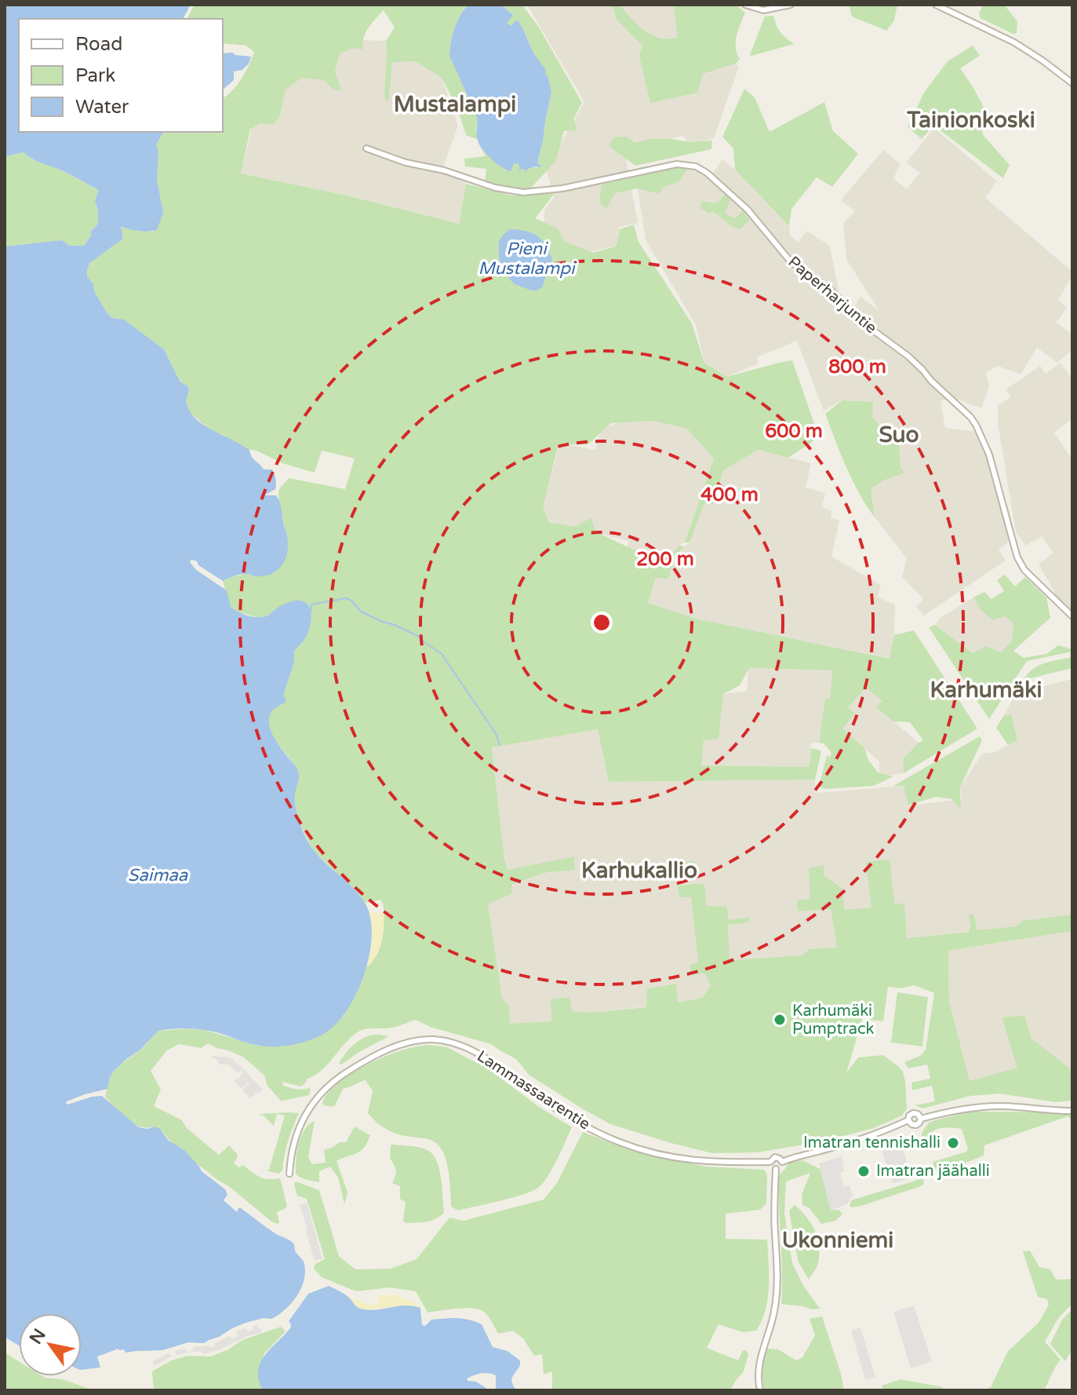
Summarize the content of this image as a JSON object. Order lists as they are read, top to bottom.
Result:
{
  "streets": {
    "street": ["Paperharjuntie", "Lammassaarentie"]
  },
  "districts": [
    "Mustalampi",
    "Tainionkoski",
    "Suo",
    "Karhumäki",
    "Karhukallio",
    "Ukonniemi"
  ],
  "water": ["Pieni Mustalampi", "Saimaa"],
  "places": ["Karhumäki Pumptrack", "Imatran tennishalli", "Imatran jäähalli"],
  "legend": ["Road", "Park", "Water"],
  "north": "top left",
  "rings": [
    "800 m",
    "600 m",
    "400 m",
    "200 m"
  ]
}
